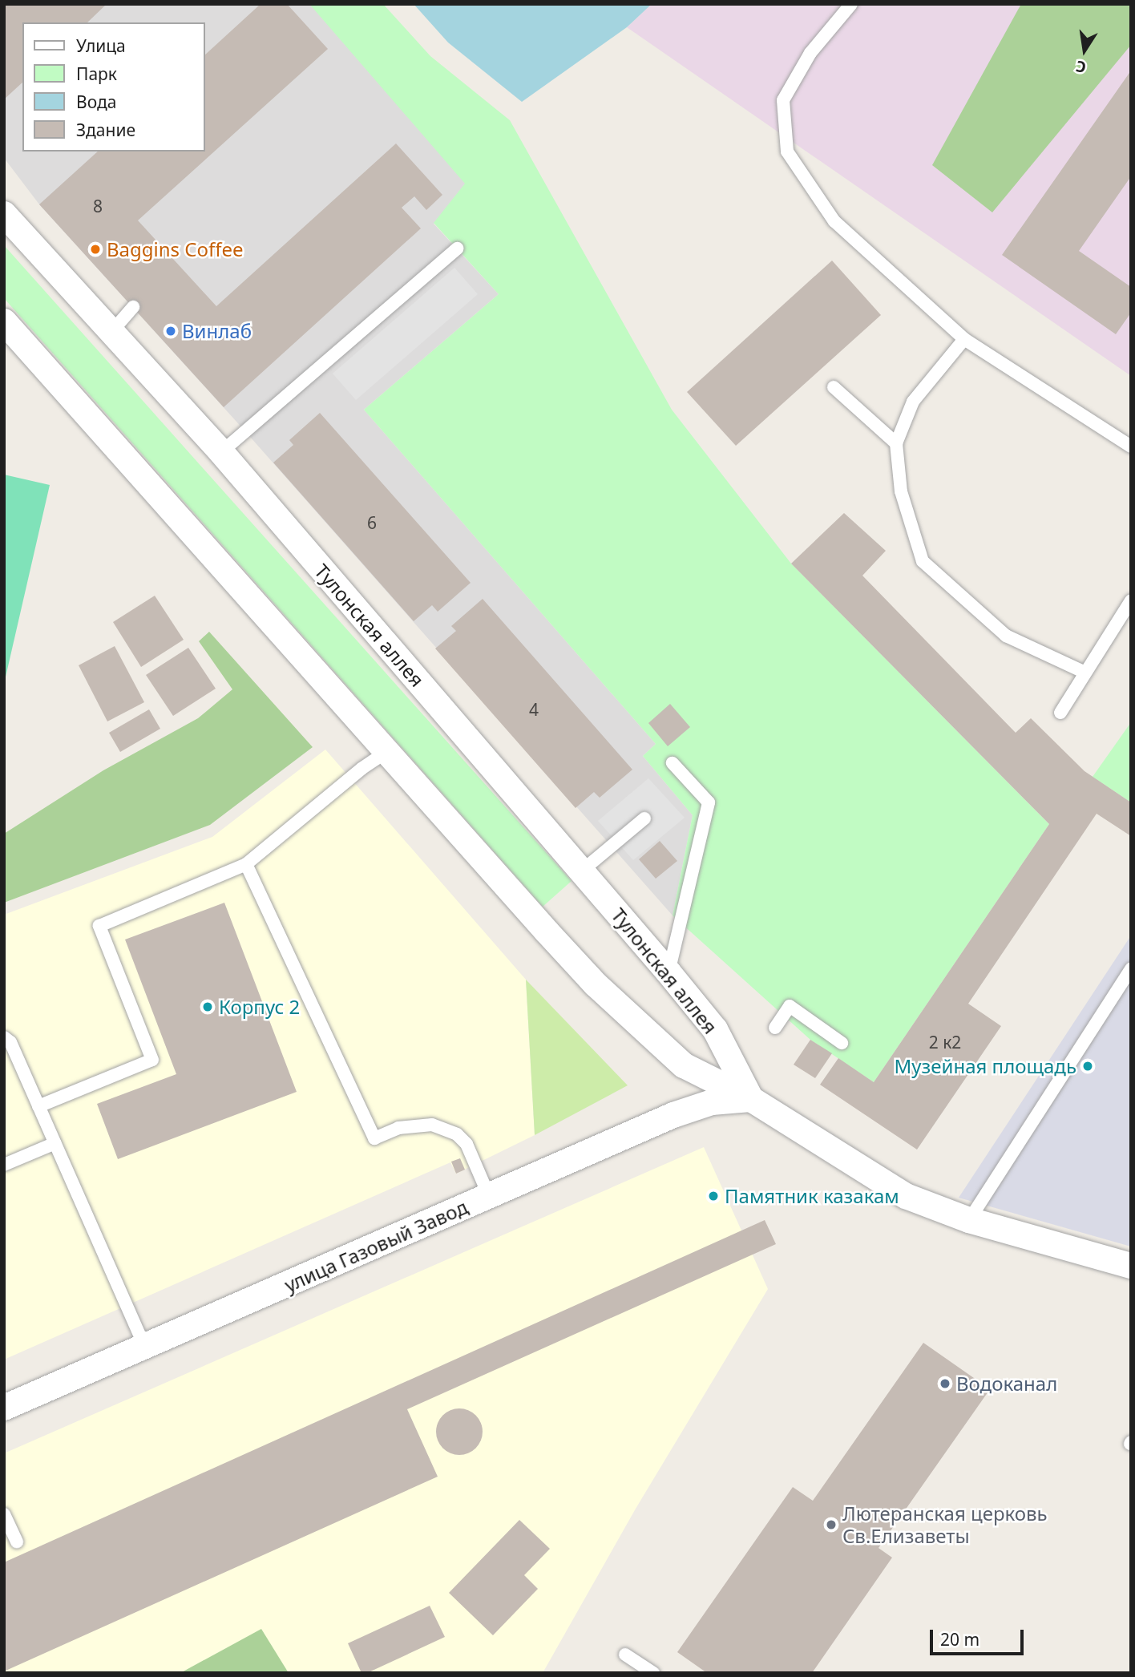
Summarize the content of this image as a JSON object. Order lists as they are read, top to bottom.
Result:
{
  "streets": {
    "street": ["Тулонская аллея", "улица Газовый Завод"]
  },
  "crossings": [
    ["Тулонская аллея", "улица Газовый Завод"]
  ],
  "places": [
    "Baggins Coffee",
    "Винлаб",
    "Корпус 2",
    "Музейная площадь",
    "Памятник казакам",
    "Водоканал",
    "Лютеранская церковь Св.Елизаветы"
  ],
  "house_numbers": [
    "8",
    "6",
    "4",
    "2 к2"
  ],
  "legend": [
    "Улица",
    "Парк",
    "Вода",
    "Здание"
  ],
  "scale_bar": "20 m",
  "north": "bottom"
}
